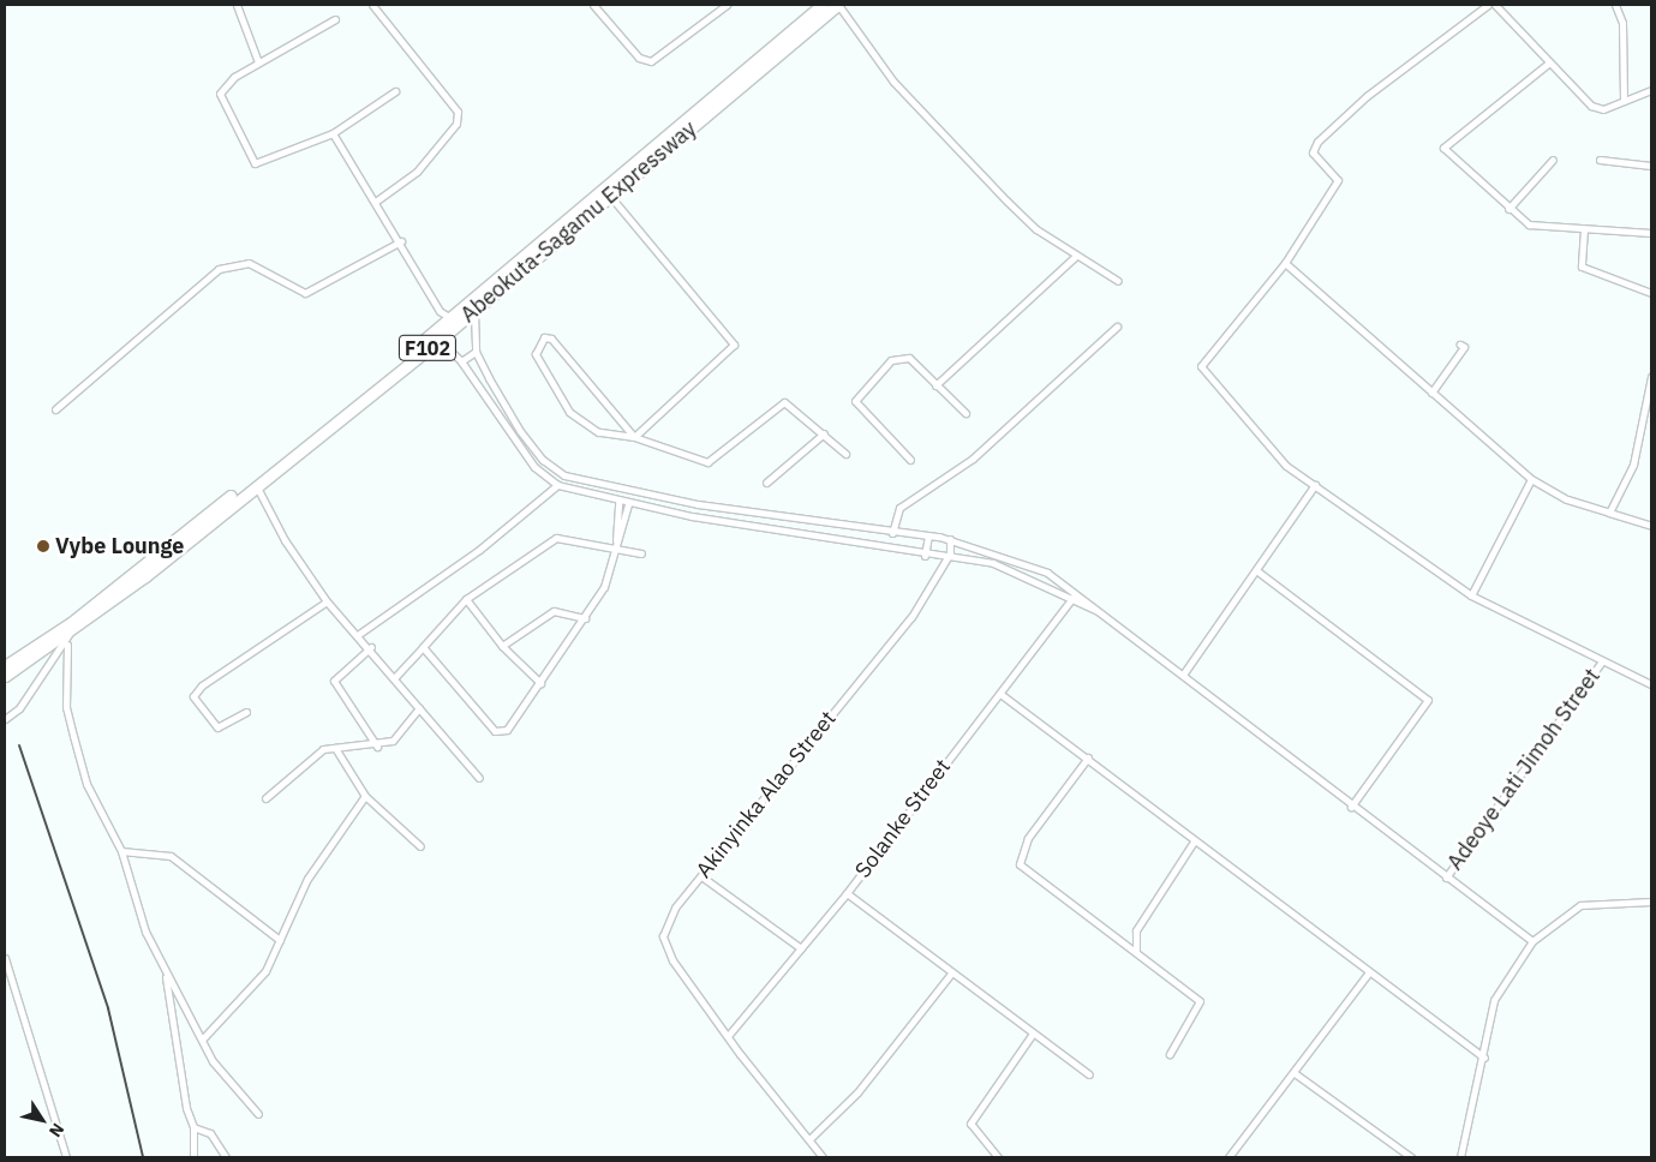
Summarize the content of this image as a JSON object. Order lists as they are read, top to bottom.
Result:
{
  "streets": {
    "highway": ["Abeokuta-Sagamu Expressway", "F102"],
    "street": ["Adeoye Lati Jimoh Street", "Akinyinka Alao Street", "Solanke Street"]
  },
  "crossings": [
    ["Akinyinka Alao Street", "Solanke Street"]
  ],
  "places": ["Vybe Lounge"],
  "north": "bottom right"
}
